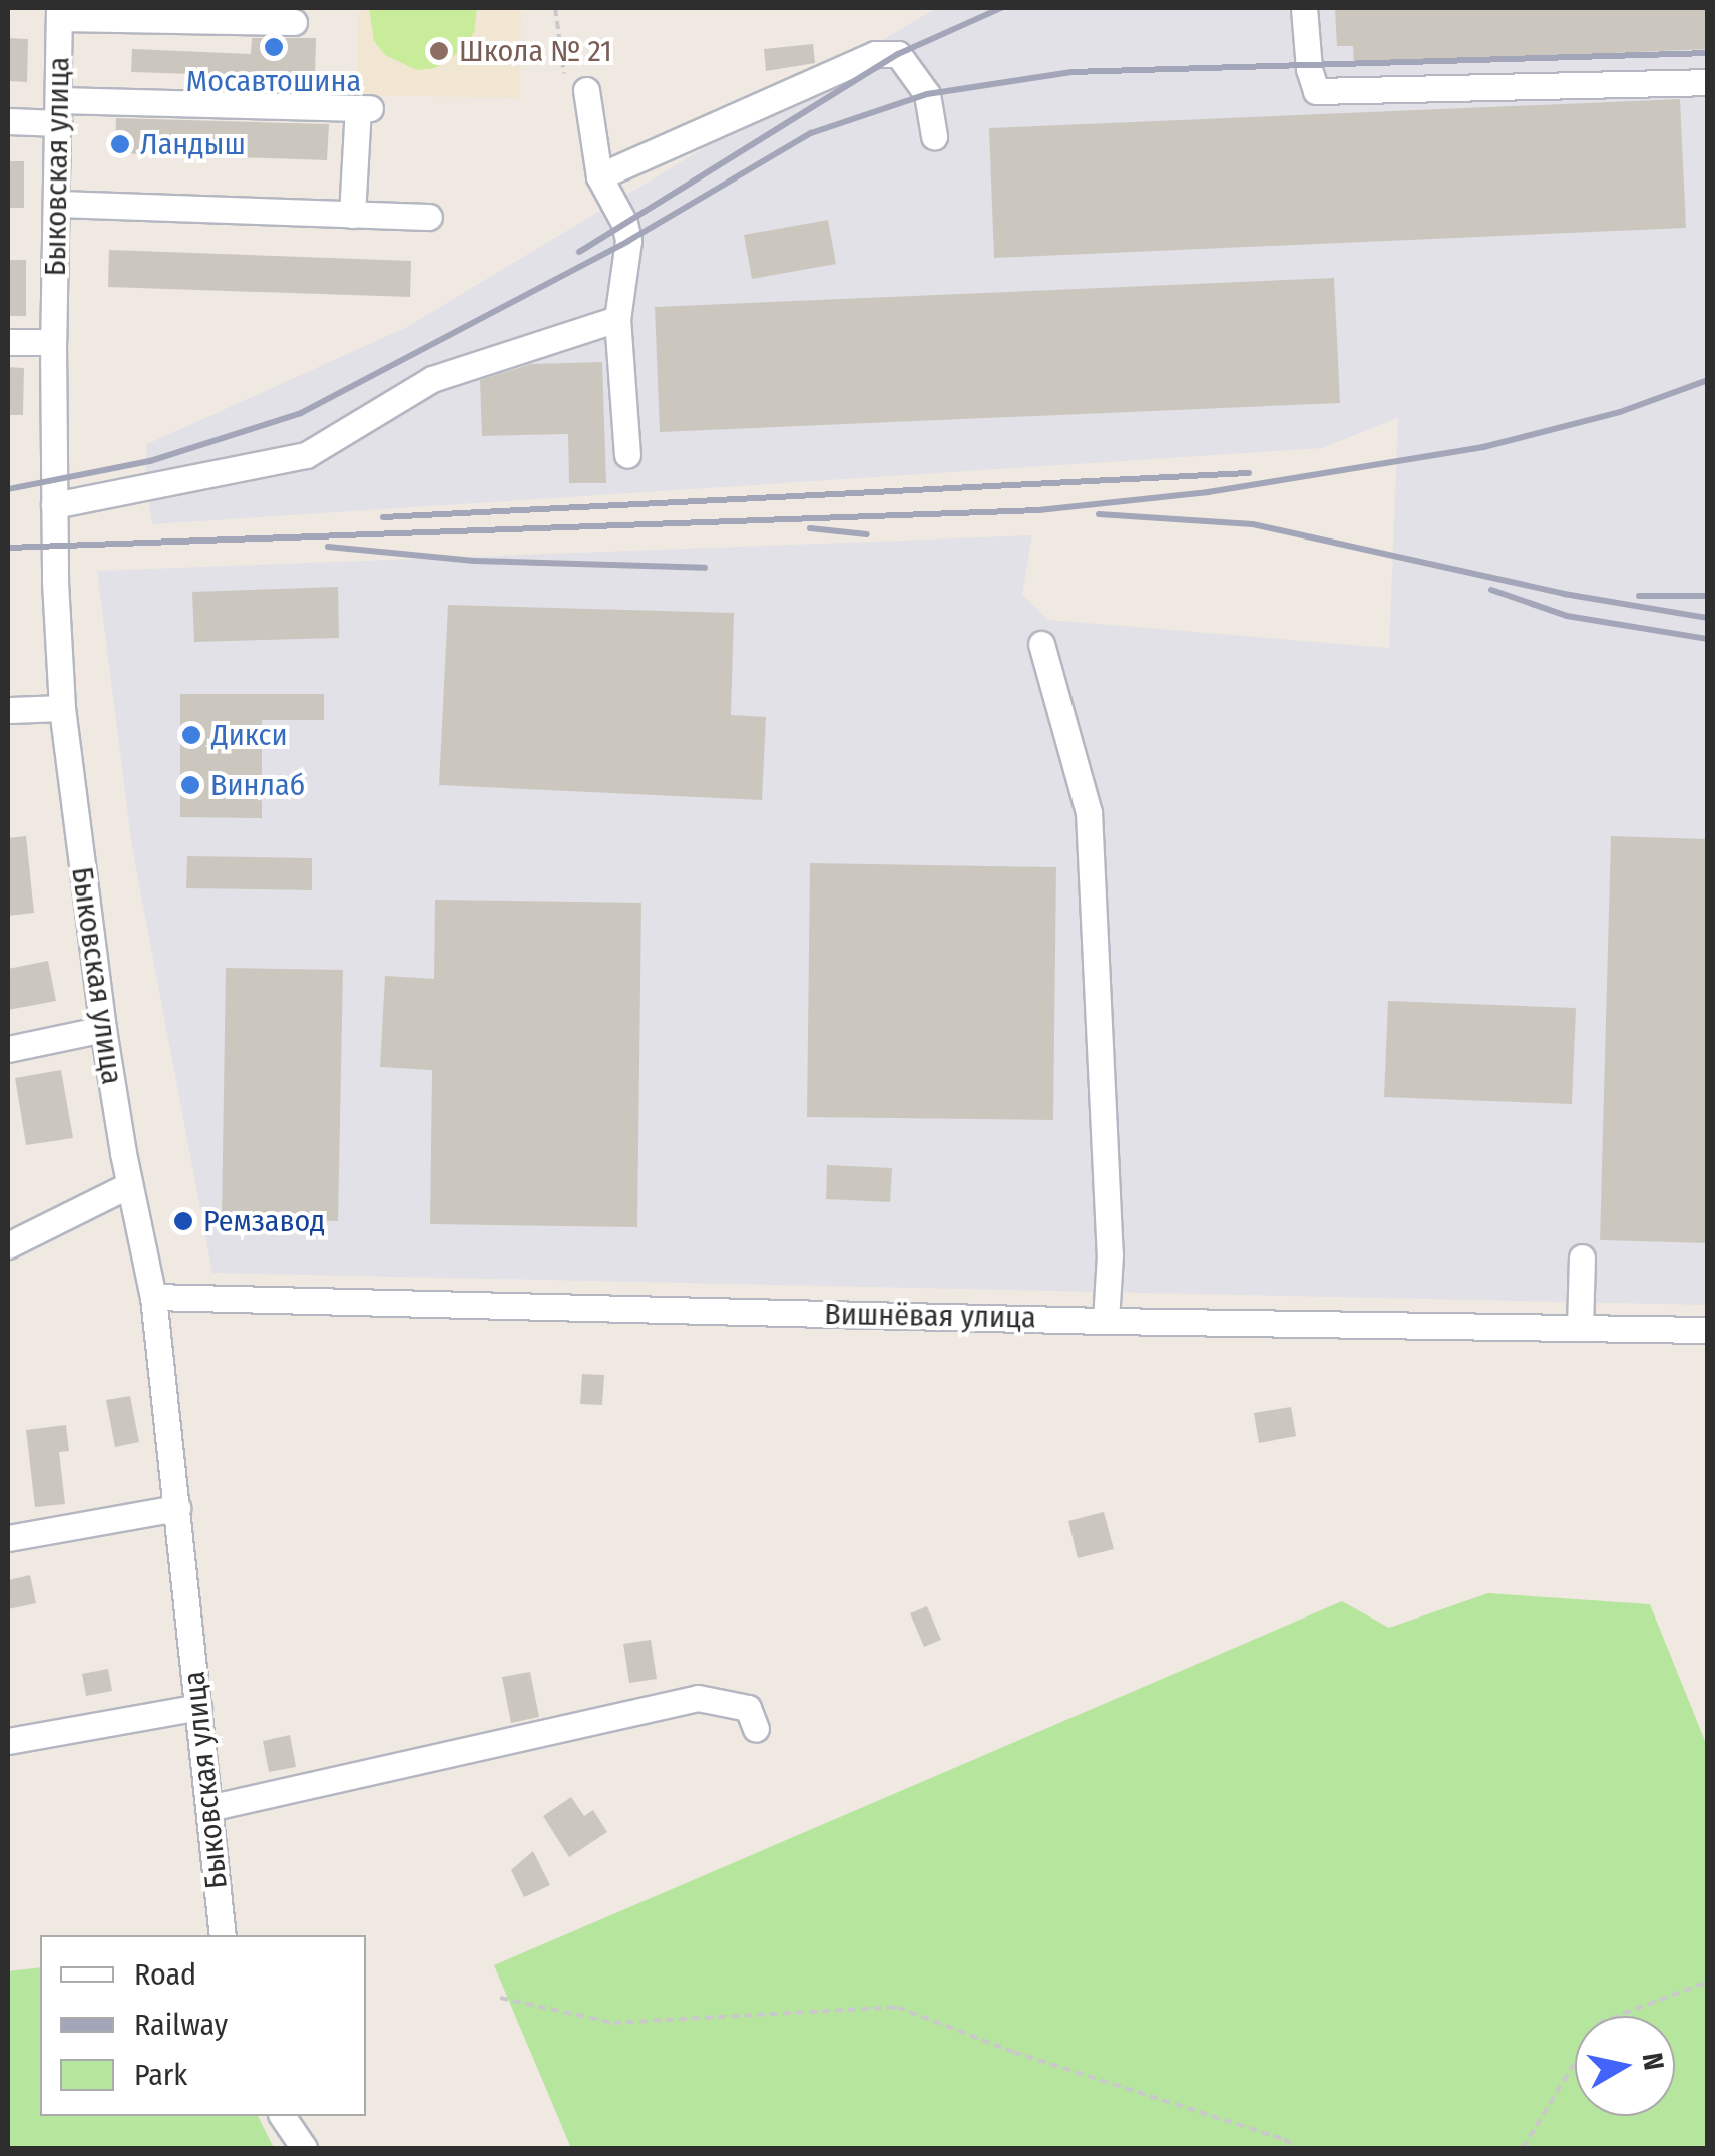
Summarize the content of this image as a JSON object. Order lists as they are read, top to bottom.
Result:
{
  "streets": {
    "street": ["Быковская улица", "Вишнёвая улица"]
  },
  "crossings": [
    ["Быковская улица", "Вишнёвая улица"]
  ],
  "places": [
    "Мосавтошина",
    "Школа № 21",
    "Ландыш",
    "Дикси",
    "Винлаб",
    "Ремзавод"
  ],
  "legend": ["Road", "Railway", "Park"],
  "north": "right"
}
